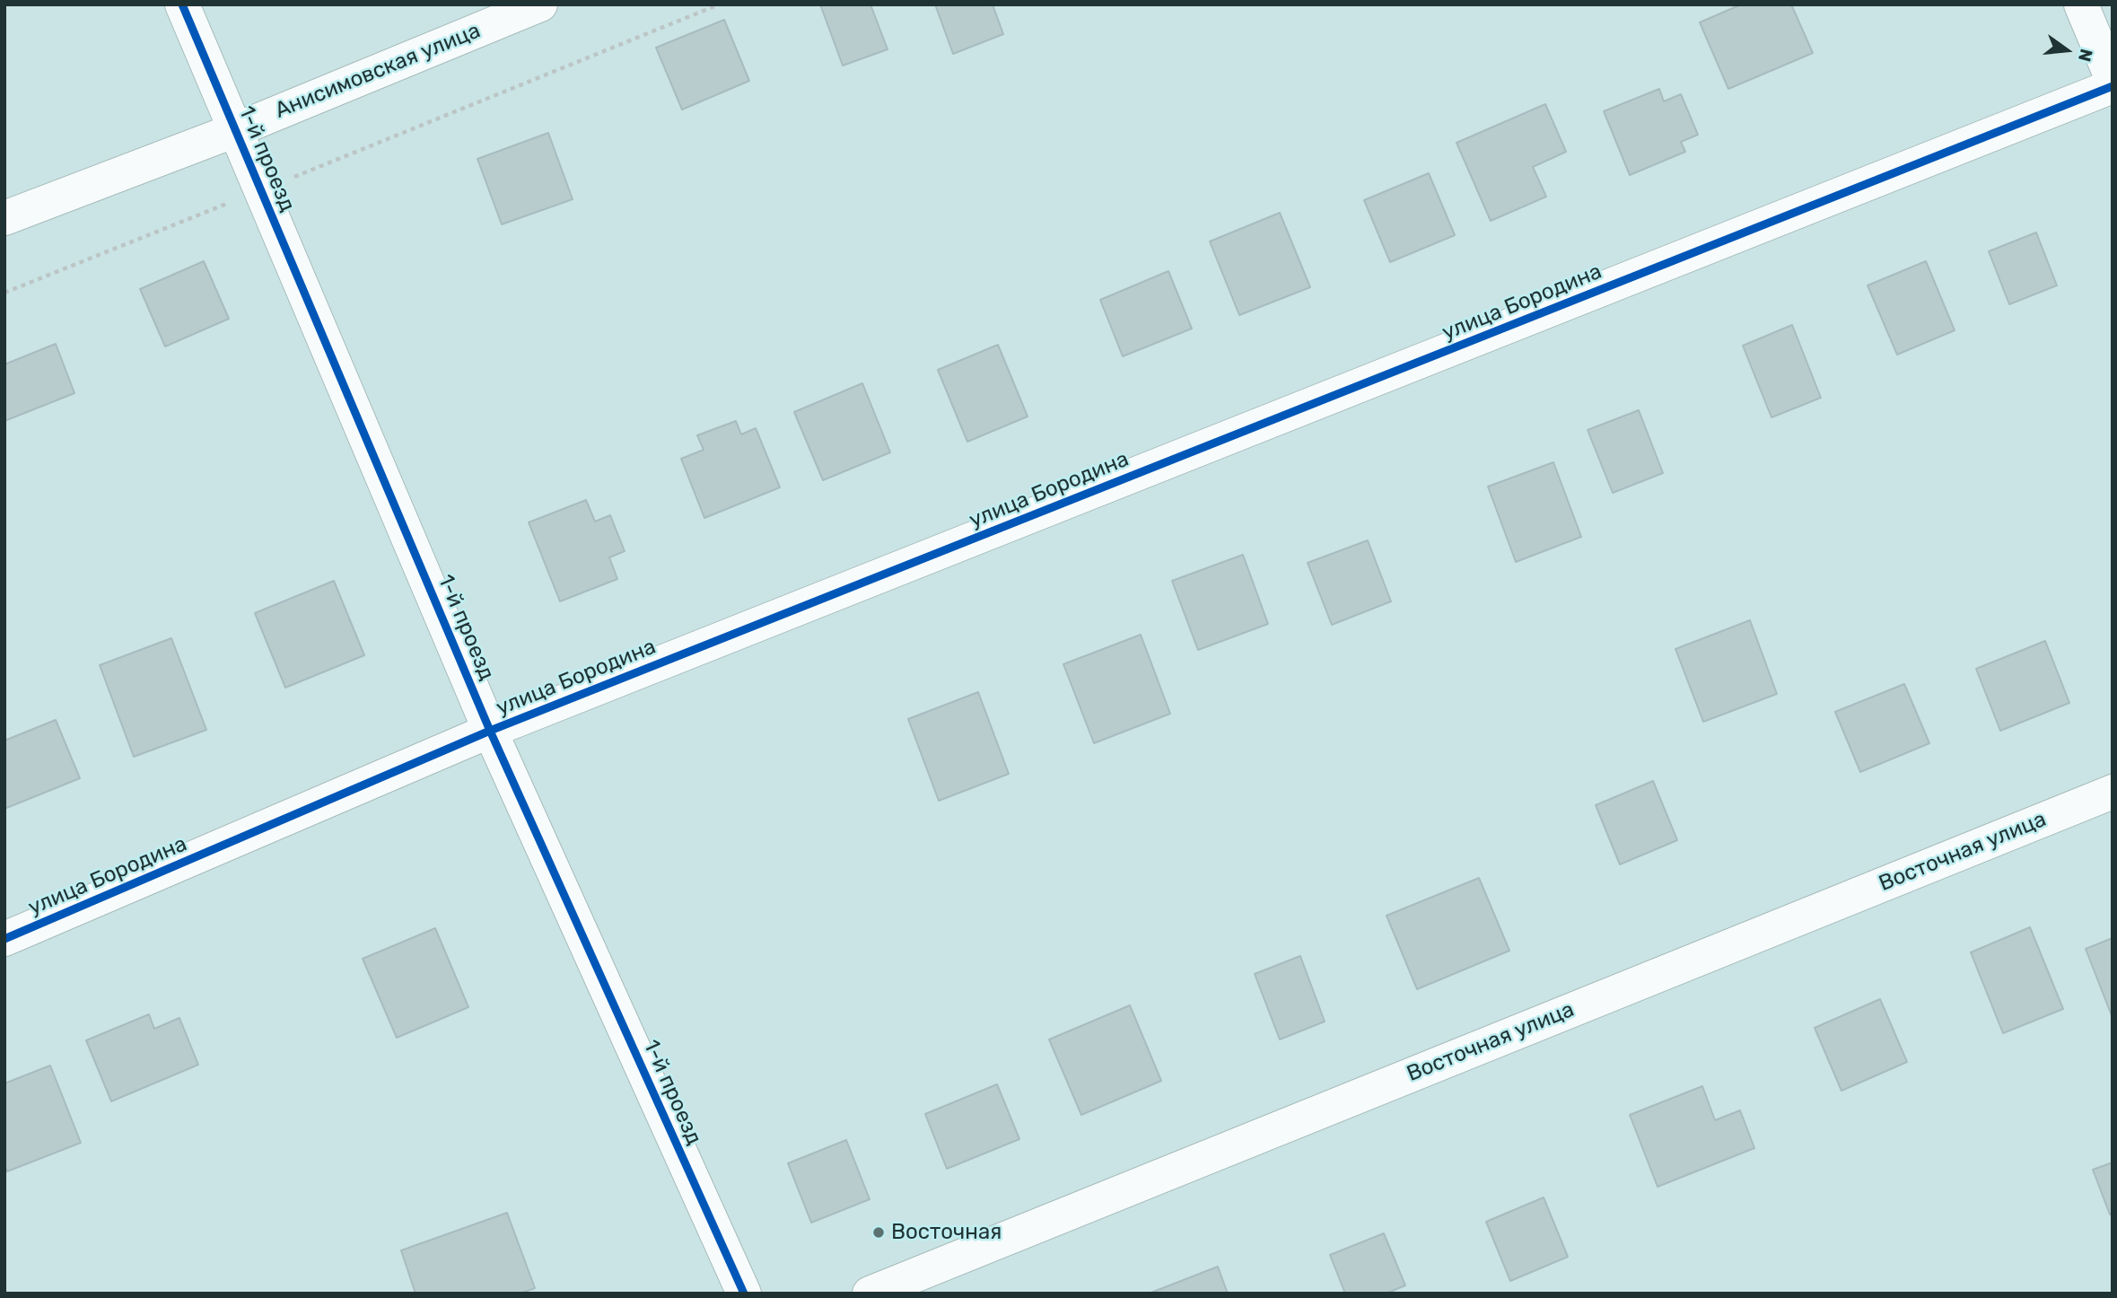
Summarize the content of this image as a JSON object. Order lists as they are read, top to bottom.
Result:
{
  "streets": {
    "street": [
      "Анисимовская улица",
      "1-й проезд",
      "улица Бородина",
      "Восточная улица"
    ]
  },
  "crossings": [
    ["Анисимовская улица", "1-й проезд"],
    ["1-й проезд", "улица Бородина"]
  ],
  "places": ["Восточная"],
  "north": "right"
}
